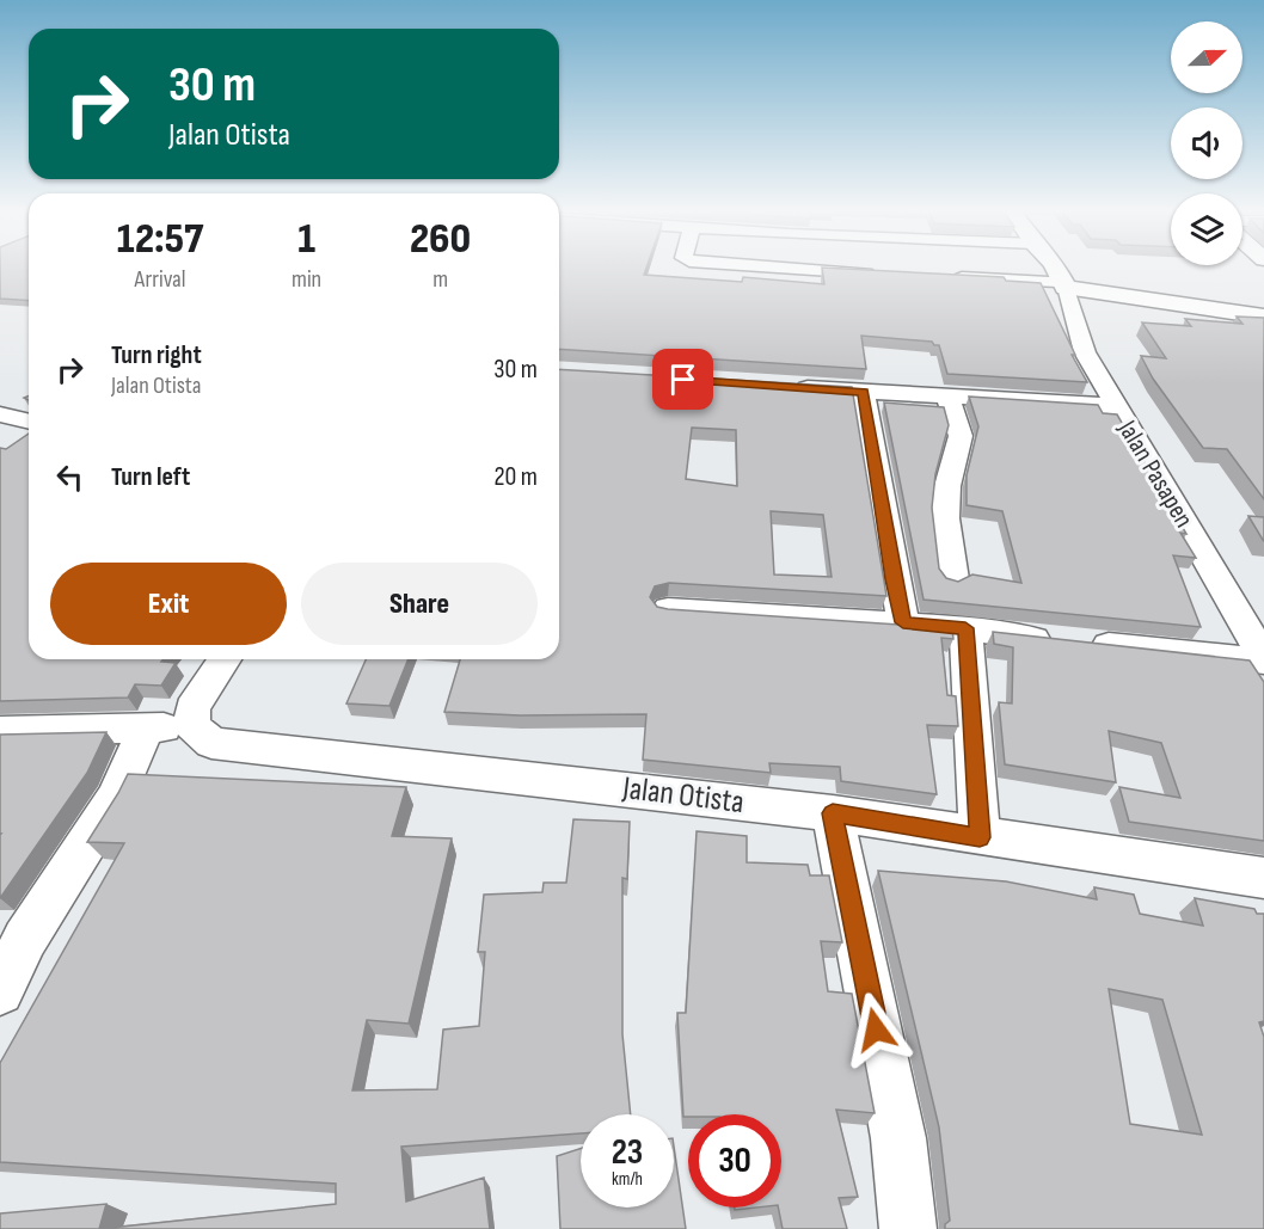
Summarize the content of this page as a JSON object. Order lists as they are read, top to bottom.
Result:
{
  "streets": {
    "street": ["Jalan Pasapen", "Jalan Otista"]
  },
  "north": "right",
  "page": {
    "turn": ["30 m", "Jalan Otista"],
    "eta": [
      "12:57",
      "Arrival",
      "1",
      "min",
      "260",
      "m"
    ],
    "list": [
      {
        "name": "Turn right",
        "note": "Jalan Otista",
        "value": "30 m"
      },
      {
        "name": "Turn left",
        "value": "20 m"
      }
    ],
    "buttons": ["Exit", "Share"],
    "speed": "23 km/h",
    "limit": "30"
  }
}
